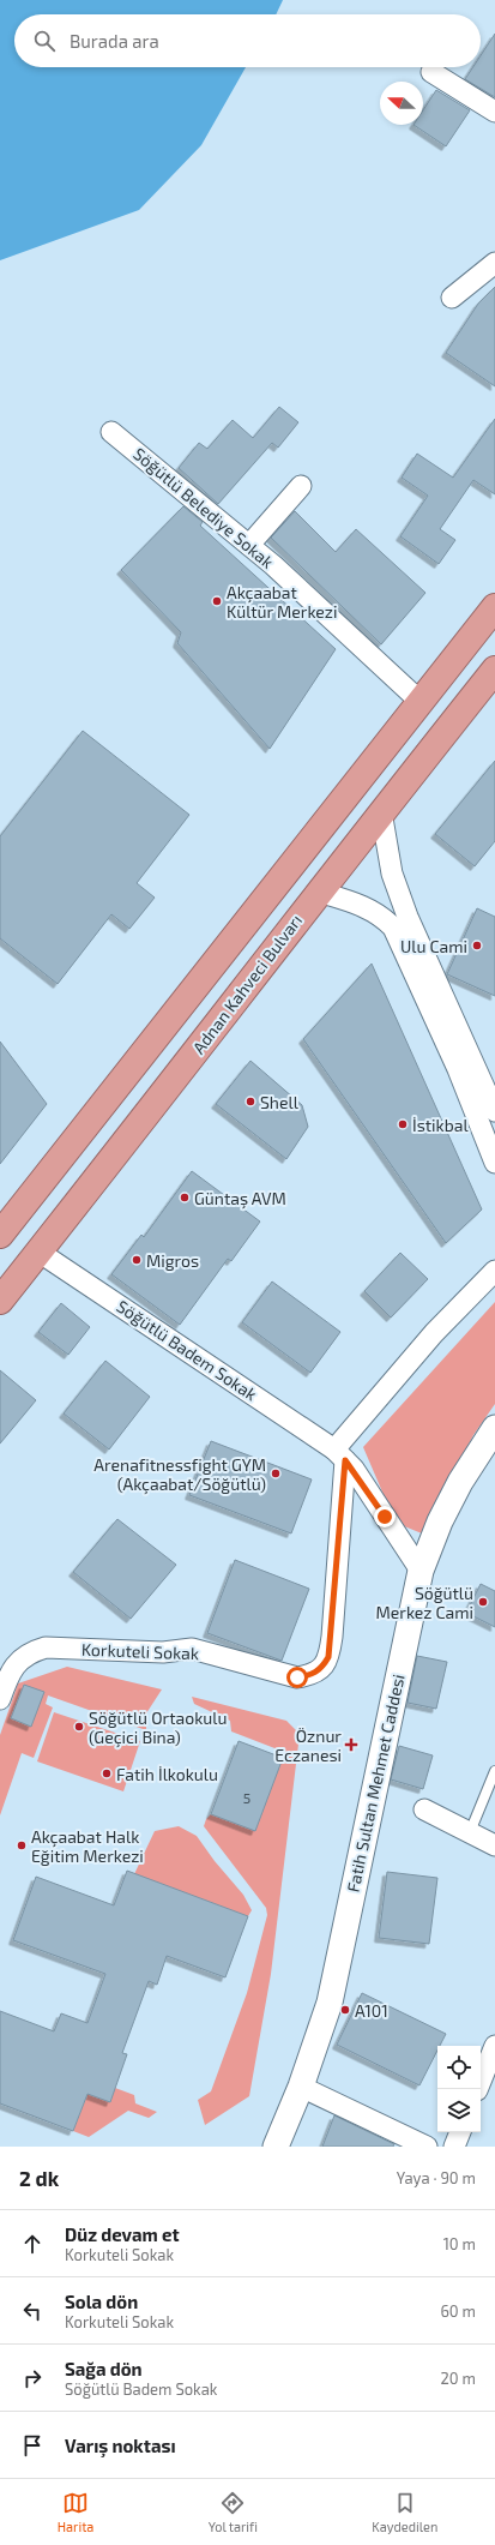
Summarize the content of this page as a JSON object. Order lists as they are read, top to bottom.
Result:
{
  "streets": {
    "highway": ["Adnan Kahveci Bulvarı"],
    "street": [
      "Söğütlü Belediye Sokak",
      "Söğütlü Badem Sokak",
      "Korkuteli Sokak",
      "Fatih Sultan Mehmet Caddesi"
    ]
  },
  "crossings": [
    ["Adnan Kahveci Bulvarı", "Söğütlü Badem Sokak"],
    ["Söğütlü Badem Sokak", "Korkuteli Sokak"],
    ["Söğütlü Badem Sokak", "Fatih Sultan Mehmet Caddesi"]
  ],
  "places": {
    "other": [
      "Akçaabat Kültür Merkezi",
      "Ulu Cami",
      "Shell",
      "İstikbal",
      "Güntaş AVM",
      "Migros",
      "Arenafitnessfight GYM (Akçaabat/Söğütlü)",
      "Söğütlü Merkez Cami",
      "Söğütlü Ortaokulu (Geçici Bina)",
      "Fatih İlkokulu",
      "Akçaabat Halk Eğitim Merkezi",
      "A101"
    ],
    "health": ["Öznur Eczanesi"]
  },
  "house_numbers": ["5"],
  "north": "left",
  "page": {
    "search": "Burada ara",
    "heading": ["2 dk", "Yaya · 90 m"],
    "list": [
      ["Düz devam et", "Korkuteli Sokak", "10 m"],
      ["Sola dön", "Korkuteli Sokak", "60 m"],
      ["Sağa dön", "Söğütlü Badem Sokak", "20 m"],
      "Varış noktası"
    ],
    "nav": ["Harita", "Yol tarifi", "Kaydedilen"]
  }
}
